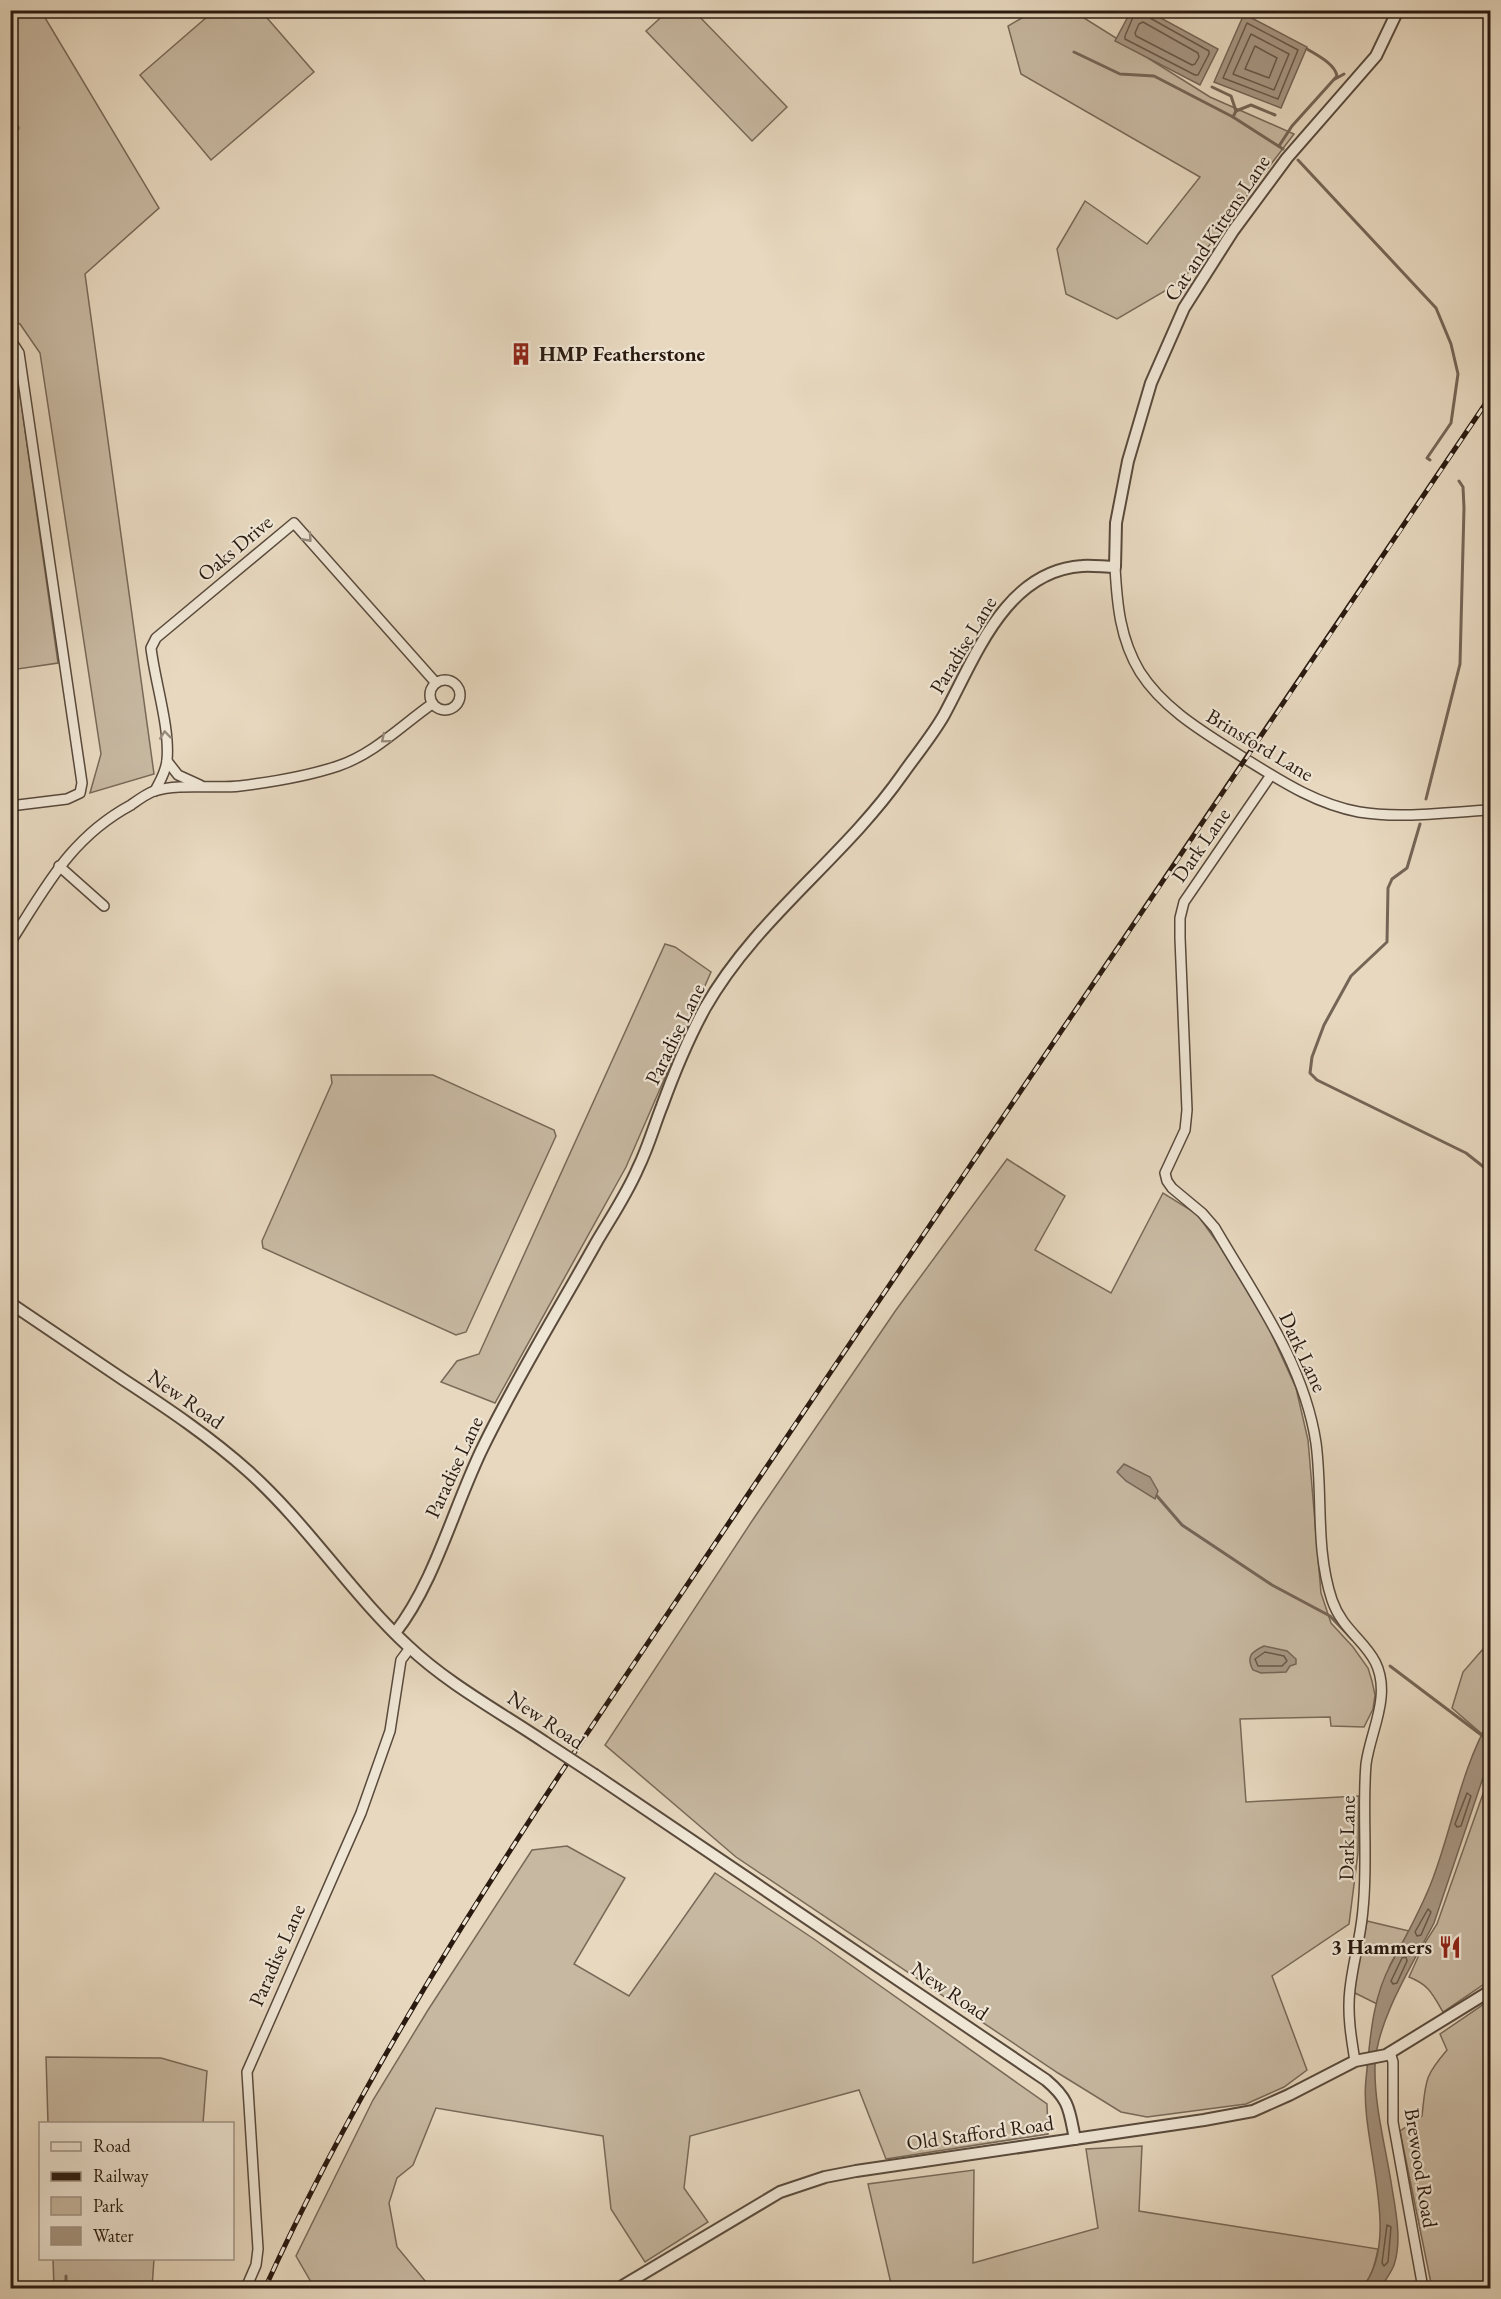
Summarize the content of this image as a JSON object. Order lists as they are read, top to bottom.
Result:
{
  "streets": {
    "street": [
      "Cat and Kittens Lane",
      "Oaks Drive",
      "Paradise Lane",
      "Brinsford Lane",
      "Dark Lane",
      "New Road",
      "Old Stafford Road",
      "Brewood Road"
    ]
  },
  "crossings": [
    ["Cat and Kittens Lane", "Paradise Lane"],
    ["Cat and Kittens Lane", "Brinsford Lane"],
    ["Paradise Lane", "Brinsford Lane"],
    ["Paradise Lane", "New Road"],
    ["Brinsford Lane", "Dark Lane"],
    ["Dark Lane", "Old Stafford Road"],
    ["New Road", "Old Stafford Road"],
    ["Old Stafford Road", "Brewood Road"]
  ],
  "places": {
    "building": ["HMP Featherstone"],
    "restaurant": ["3 Hammers"]
  },
  "legend": [
    "Road",
    "Railway",
    "Park",
    "Water"
  ]
}
